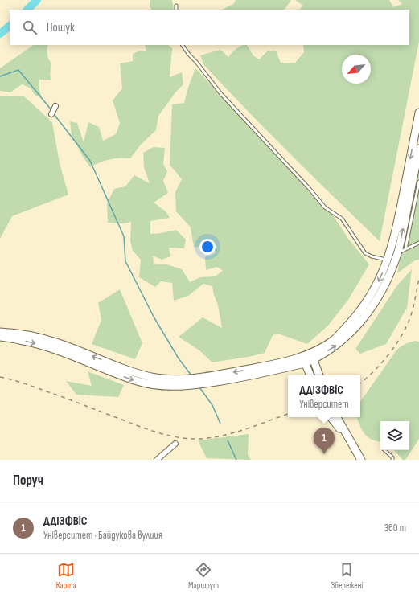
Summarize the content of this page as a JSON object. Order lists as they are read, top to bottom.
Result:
{
  "north": "bottom left",
  "page": {
    "search": "Пошук",
    "popup": ["ДДІЗФВіС", "Університет"],
    "pins": "1",
    "heading": "Поруч",
    "list": [
      {
        "mark": "1",
        "name": "ДДІЗФВіС",
        "note": "Університет · Байдукова вулиця",
        "value": "360 m"
      }
    ],
    "nav": ["Карта", "Маршрут", "Збережені"]
  }
}
